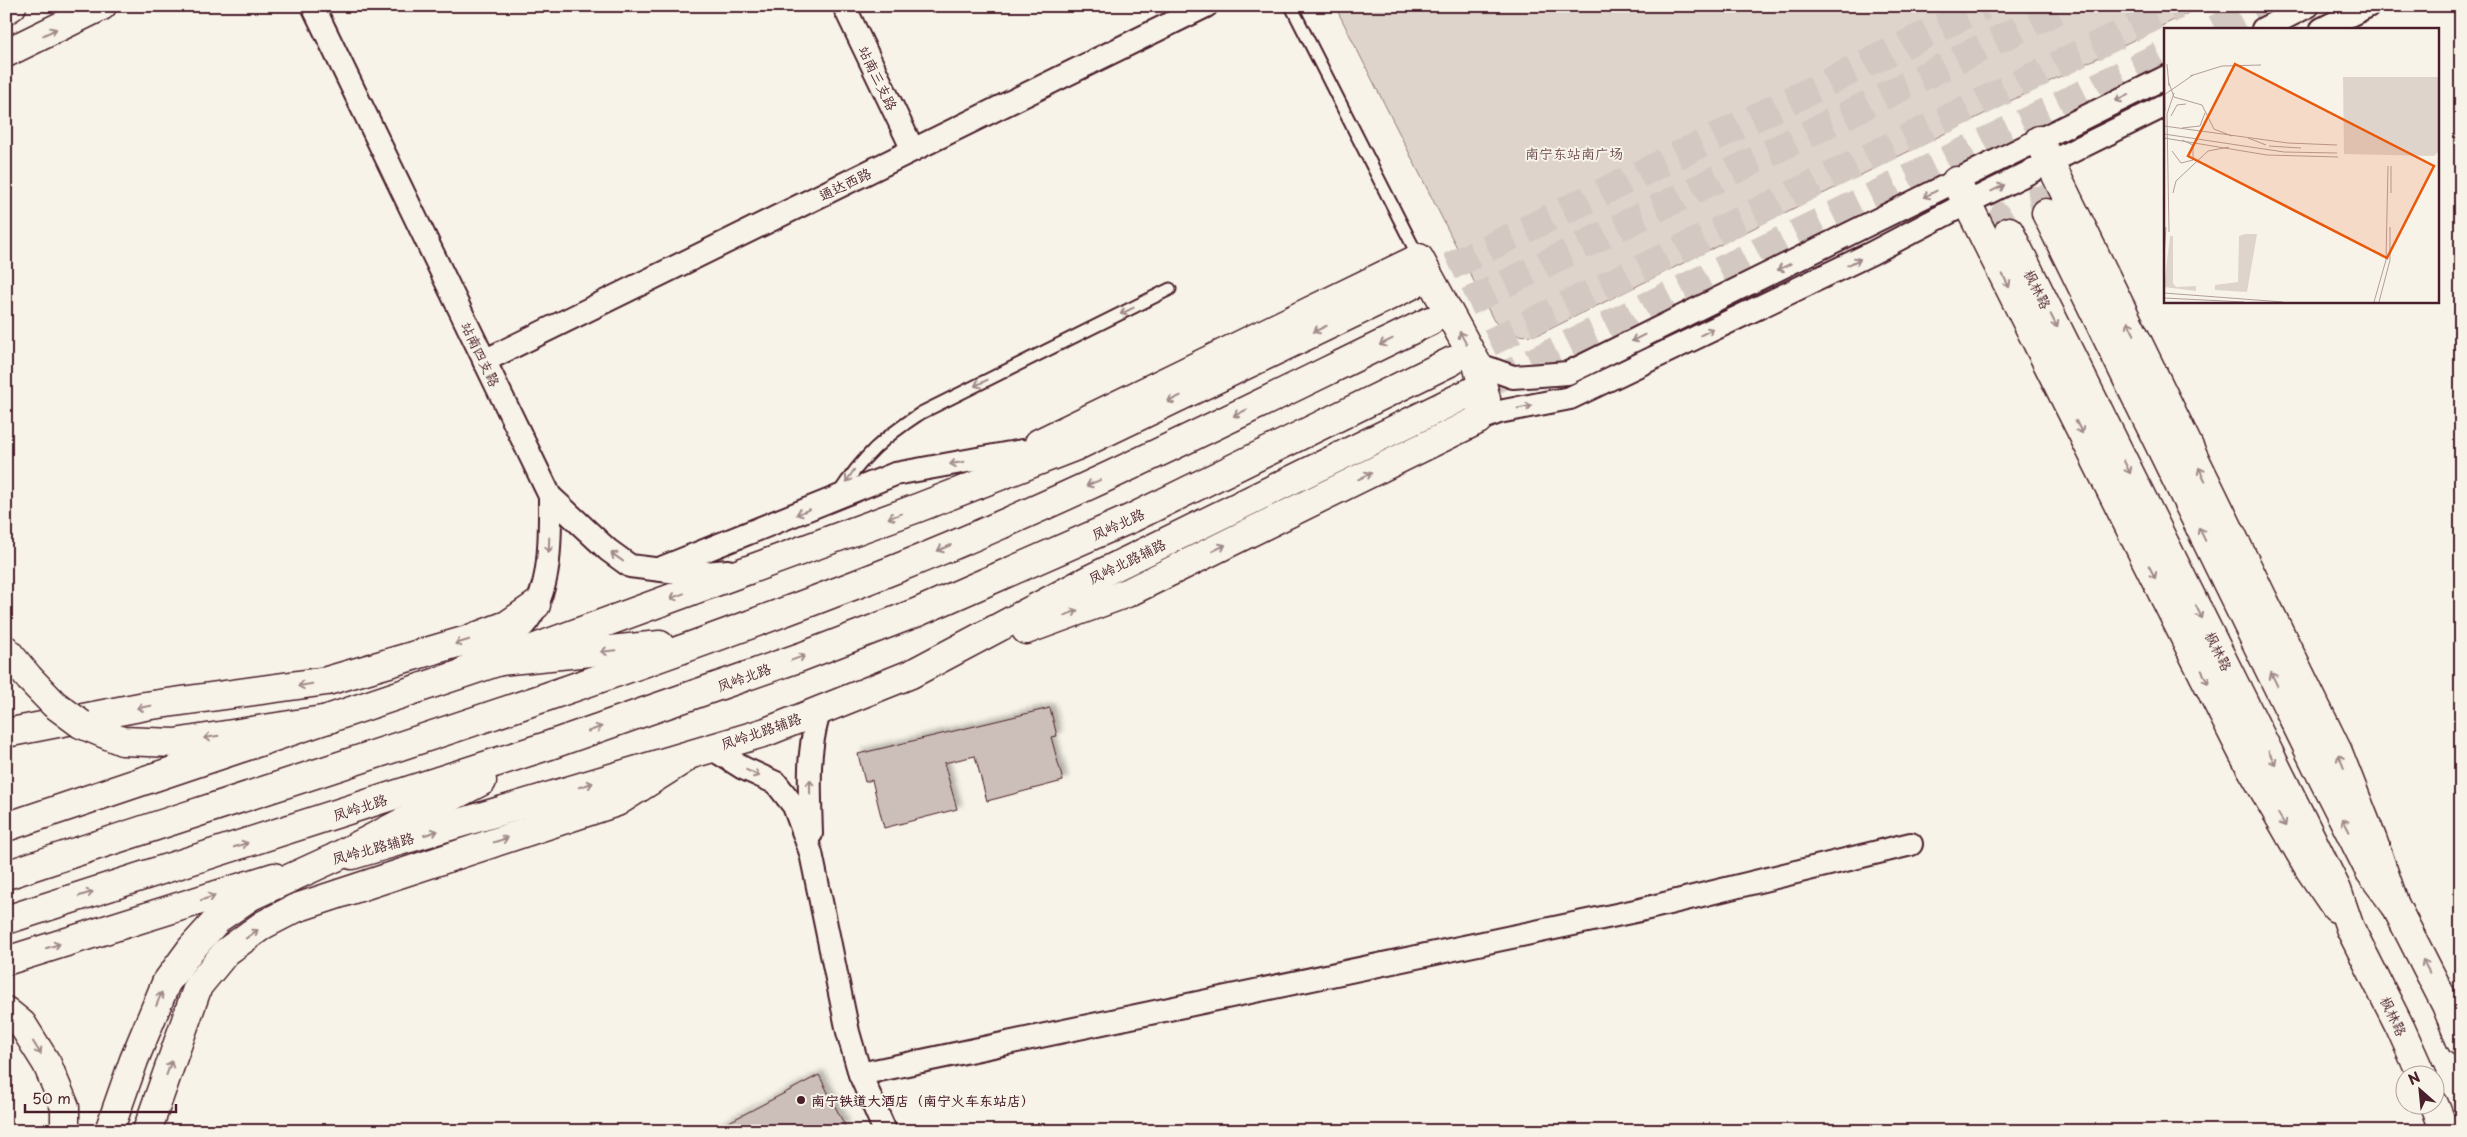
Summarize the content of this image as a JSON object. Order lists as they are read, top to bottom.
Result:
{
  "streets": {
    "main road": ["枫林路", "凤岭北路", "凤岭北路辅路"],
    "street": ["站南三支路", "通达西路", "站南四支路"]
  },
  "crossings": [
    ["站南三支路", "通达西路"],
    ["通达西路", "站南四支路"]
  ],
  "parks": ["南宁东站南广场"],
  "places": ["南宁铁道大酒店（南宁火车东站店）"],
  "scale_bar": "50 m",
  "north": "top left"
}
